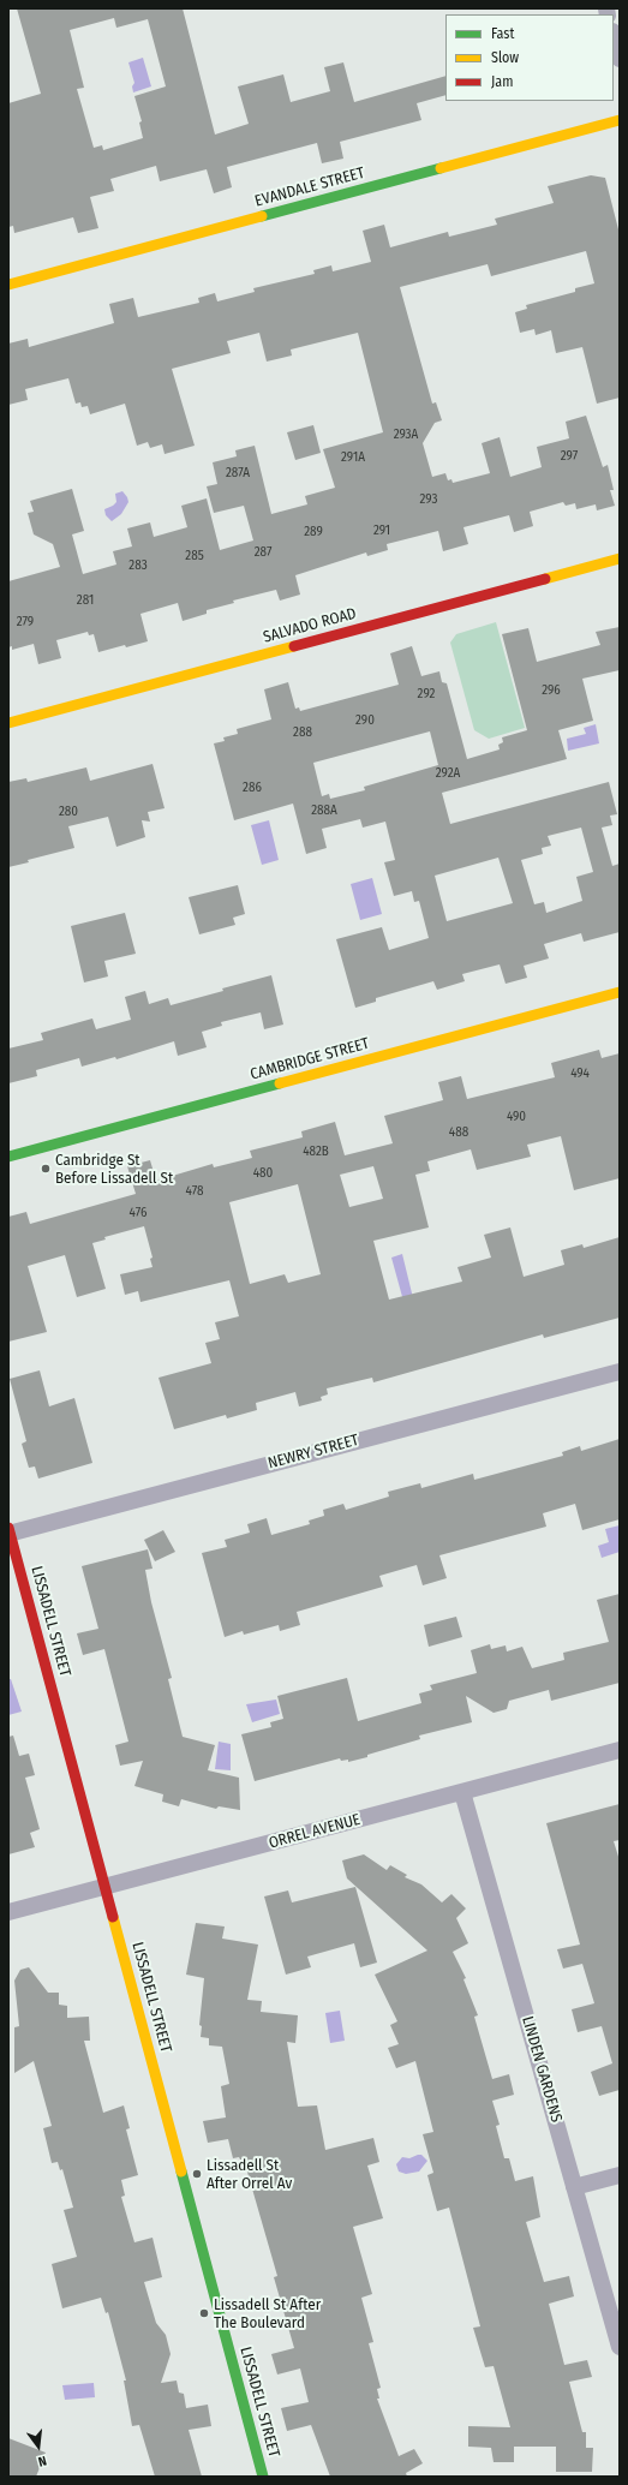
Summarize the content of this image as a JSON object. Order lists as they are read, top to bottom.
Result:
{
  "streets": {
    "street": [
      "EVANDALE STREET",
      "SALVADO ROAD",
      "CAMBRIDGE STREET",
      "NEWRY STREET",
      "LISSADELL STREET",
      "ORREL AVENUE",
      "LINDEN GARDENS"
    ]
  },
  "crossings": [
    ["NEWRY STREET", "LISSADELL STREET"],
    ["LISSADELL STREET", "ORREL AVENUE"],
    ["ORREL AVENUE", "LINDEN GARDENS"]
  ],
  "places": ["Cambridge St Before Lissadell St", "Lissadell St After Orrel Av", "Lissadell St After The Boulevard"],
  "house_numbers": [
    "293A",
    "297",
    "291A",
    "287A",
    "293",
    "291",
    "289",
    "287",
    "285",
    "283",
    "281",
    "279",
    "296",
    "292",
    "290",
    "288",
    "292A",
    "286",
    "288A",
    "280",
    "494",
    "490",
    "488",
    "482B",
    "480",
    "478",
    "476"
  ],
  "legend": ["Fast", "Slow", "Jam"],
  "north": "bottom"
}
